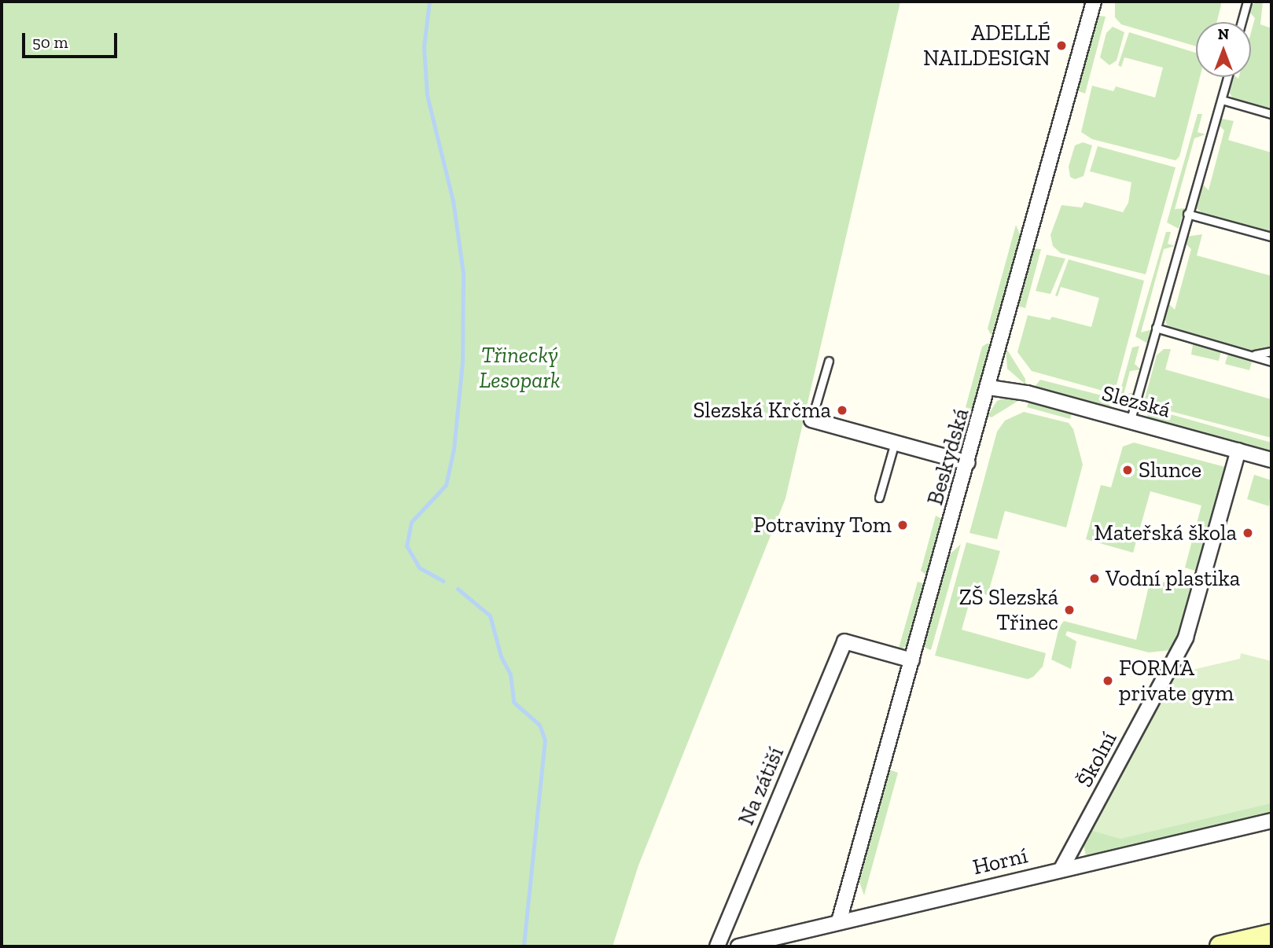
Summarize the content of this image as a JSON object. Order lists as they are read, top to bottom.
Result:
{
  "streets": {
    "street": [
      "Slezská",
      "Beskydská",
      "Školní",
      "Na zátiší",
      "Horní"
    ]
  },
  "crossings": [
    ["Slezská", "Beskydská"],
    ["Slezská", "Školní"],
    ["Beskydská", "Na zátiší"],
    ["Beskydská", "Horní"],
    ["Školní", "Horní"]
  ],
  "parks": ["Třinecký Lesopark"],
  "places": [
    "ADELLÉ NAILDESIGN",
    "Slezská Krčma",
    "Slunce",
    "Potraviny Tom",
    "Mateřská škola",
    "Vodní plastika",
    "ZŠ Slezská Třinec",
    "FORMA private gym"
  ],
  "scale_bar": "50 m",
  "north": "top"
}
